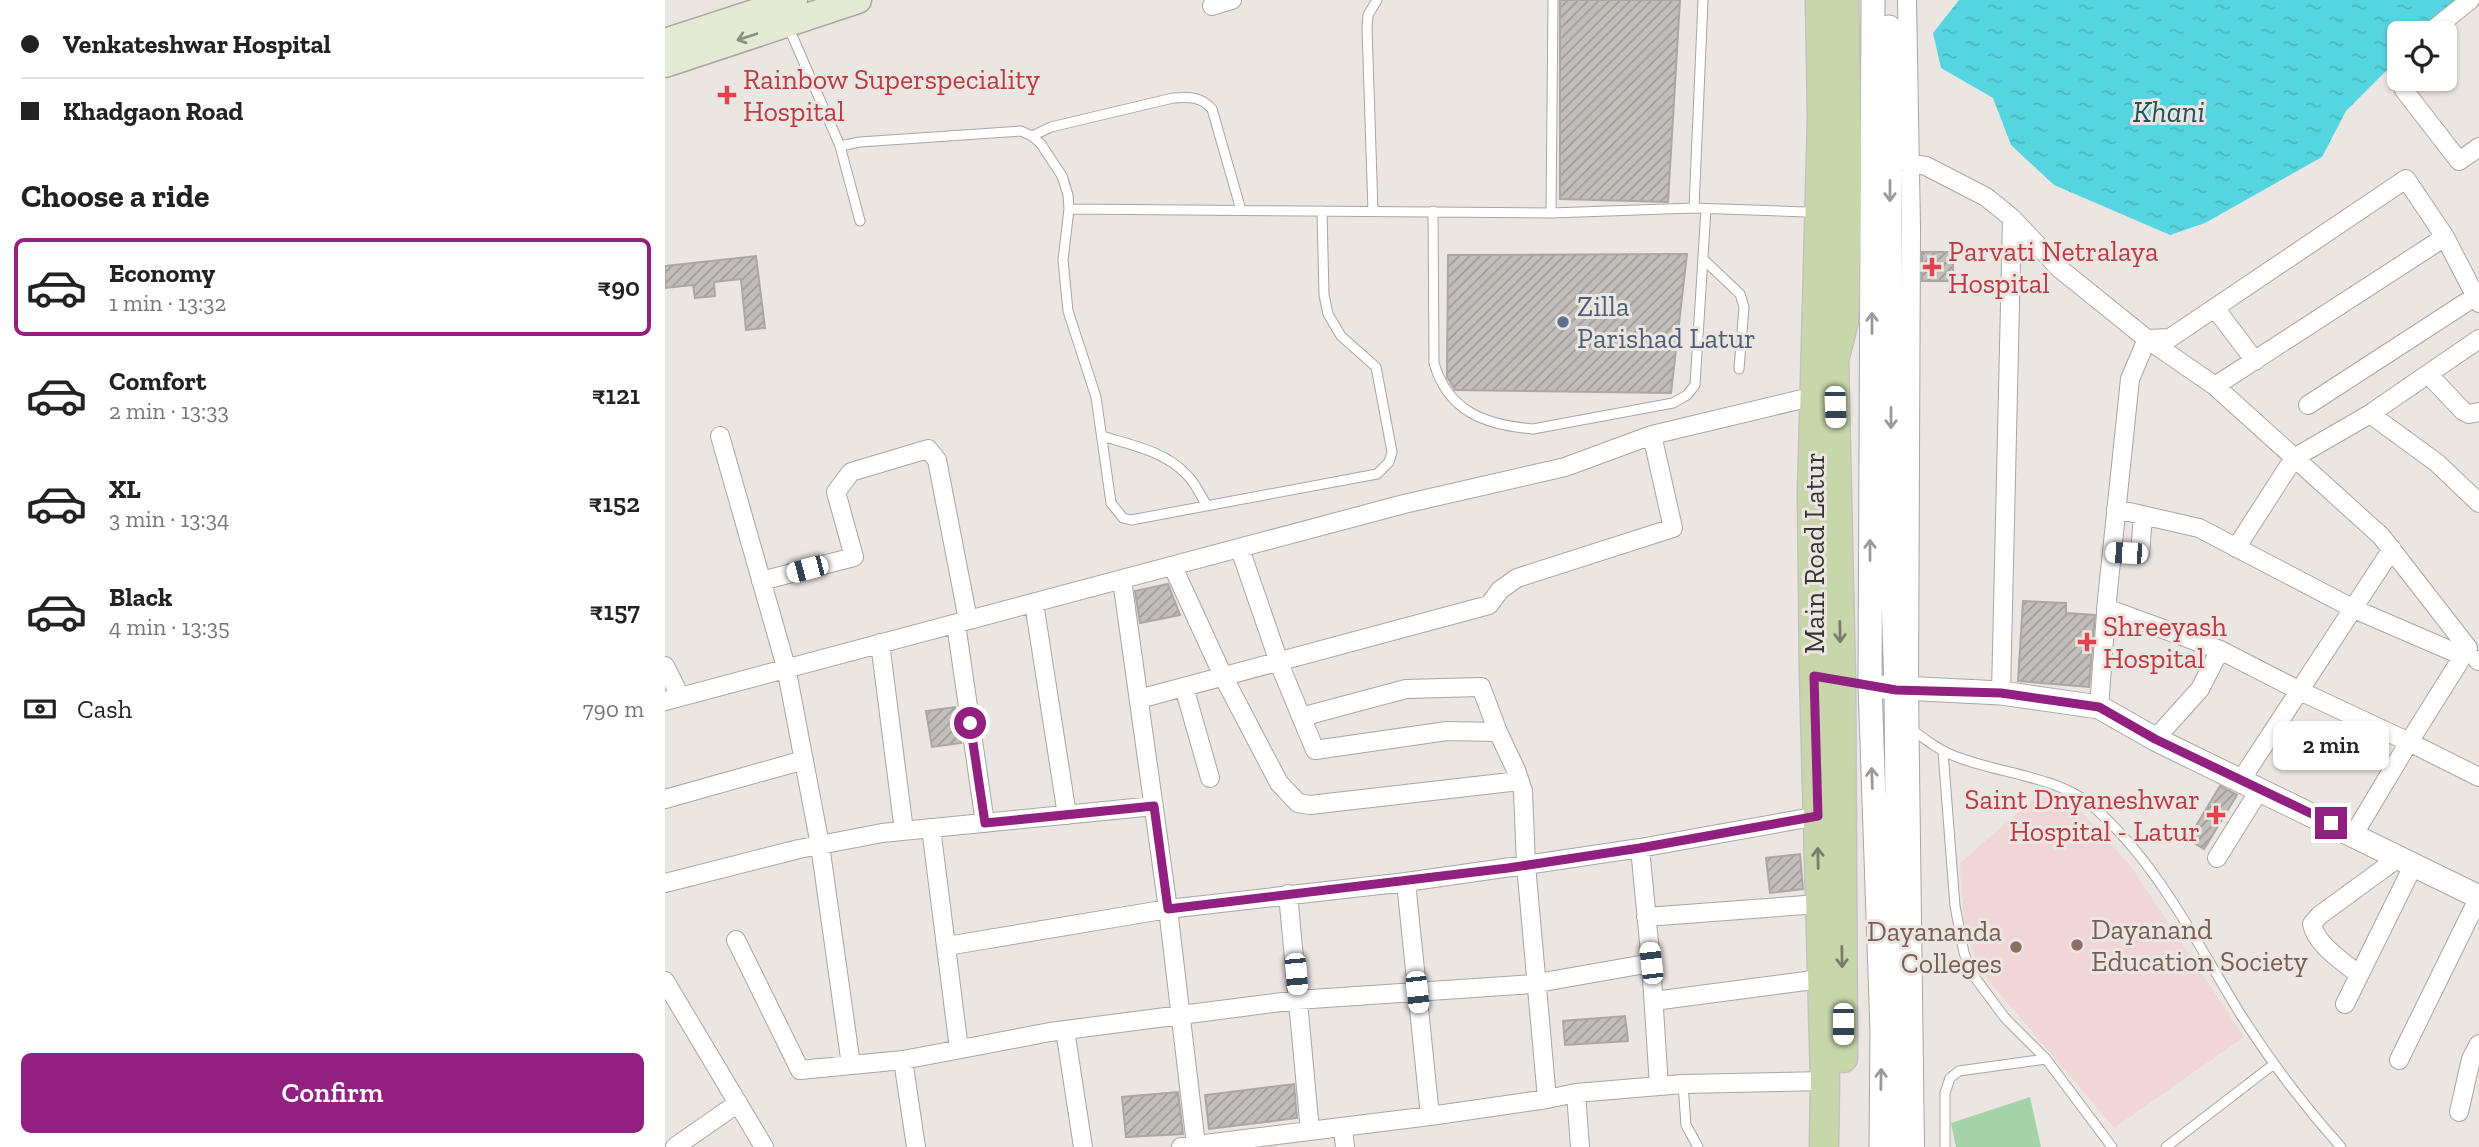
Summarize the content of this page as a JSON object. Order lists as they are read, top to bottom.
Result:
{
  "streets": {
    "main road": ["Main Road Latur"]
  },
  "water": ["Khani"],
  "places": {
    "health": [
      "Rainbow Superspeciality Hospital",
      "Parvati Netralaya Hospital",
      "Shreeyash Hospital",
      "Saint Dnyaneshwar Hospital - Latur"
    ],
    "other": ["Zilla Parishad Latur", "Dayanand Education Society", "Dayananda Colleges"]
  },
  "page": {
    "banner": ["Venkateshwar Hospital", "Khadgaon Road"],
    "heading": "Choose a ride",
    "list": [
      {
        "name": "Economy",
        "note": "1 min · 13:32",
        "value": "₹90"
      },
      {
        "name": "Comfort",
        "note": "2 min · 13:33",
        "value": "₹121"
      },
      {
        "name": "XL",
        "note": "3 min · 13:34",
        "value": "₹152"
      },
      {
        "name": "Black",
        "note": "4 min · 13:35",
        "value": "₹157"
      }
    ],
    "pay": ["Cash", "790 m"],
    "bubble": "2 min",
    "buttons": "Confirm"
  }
}
